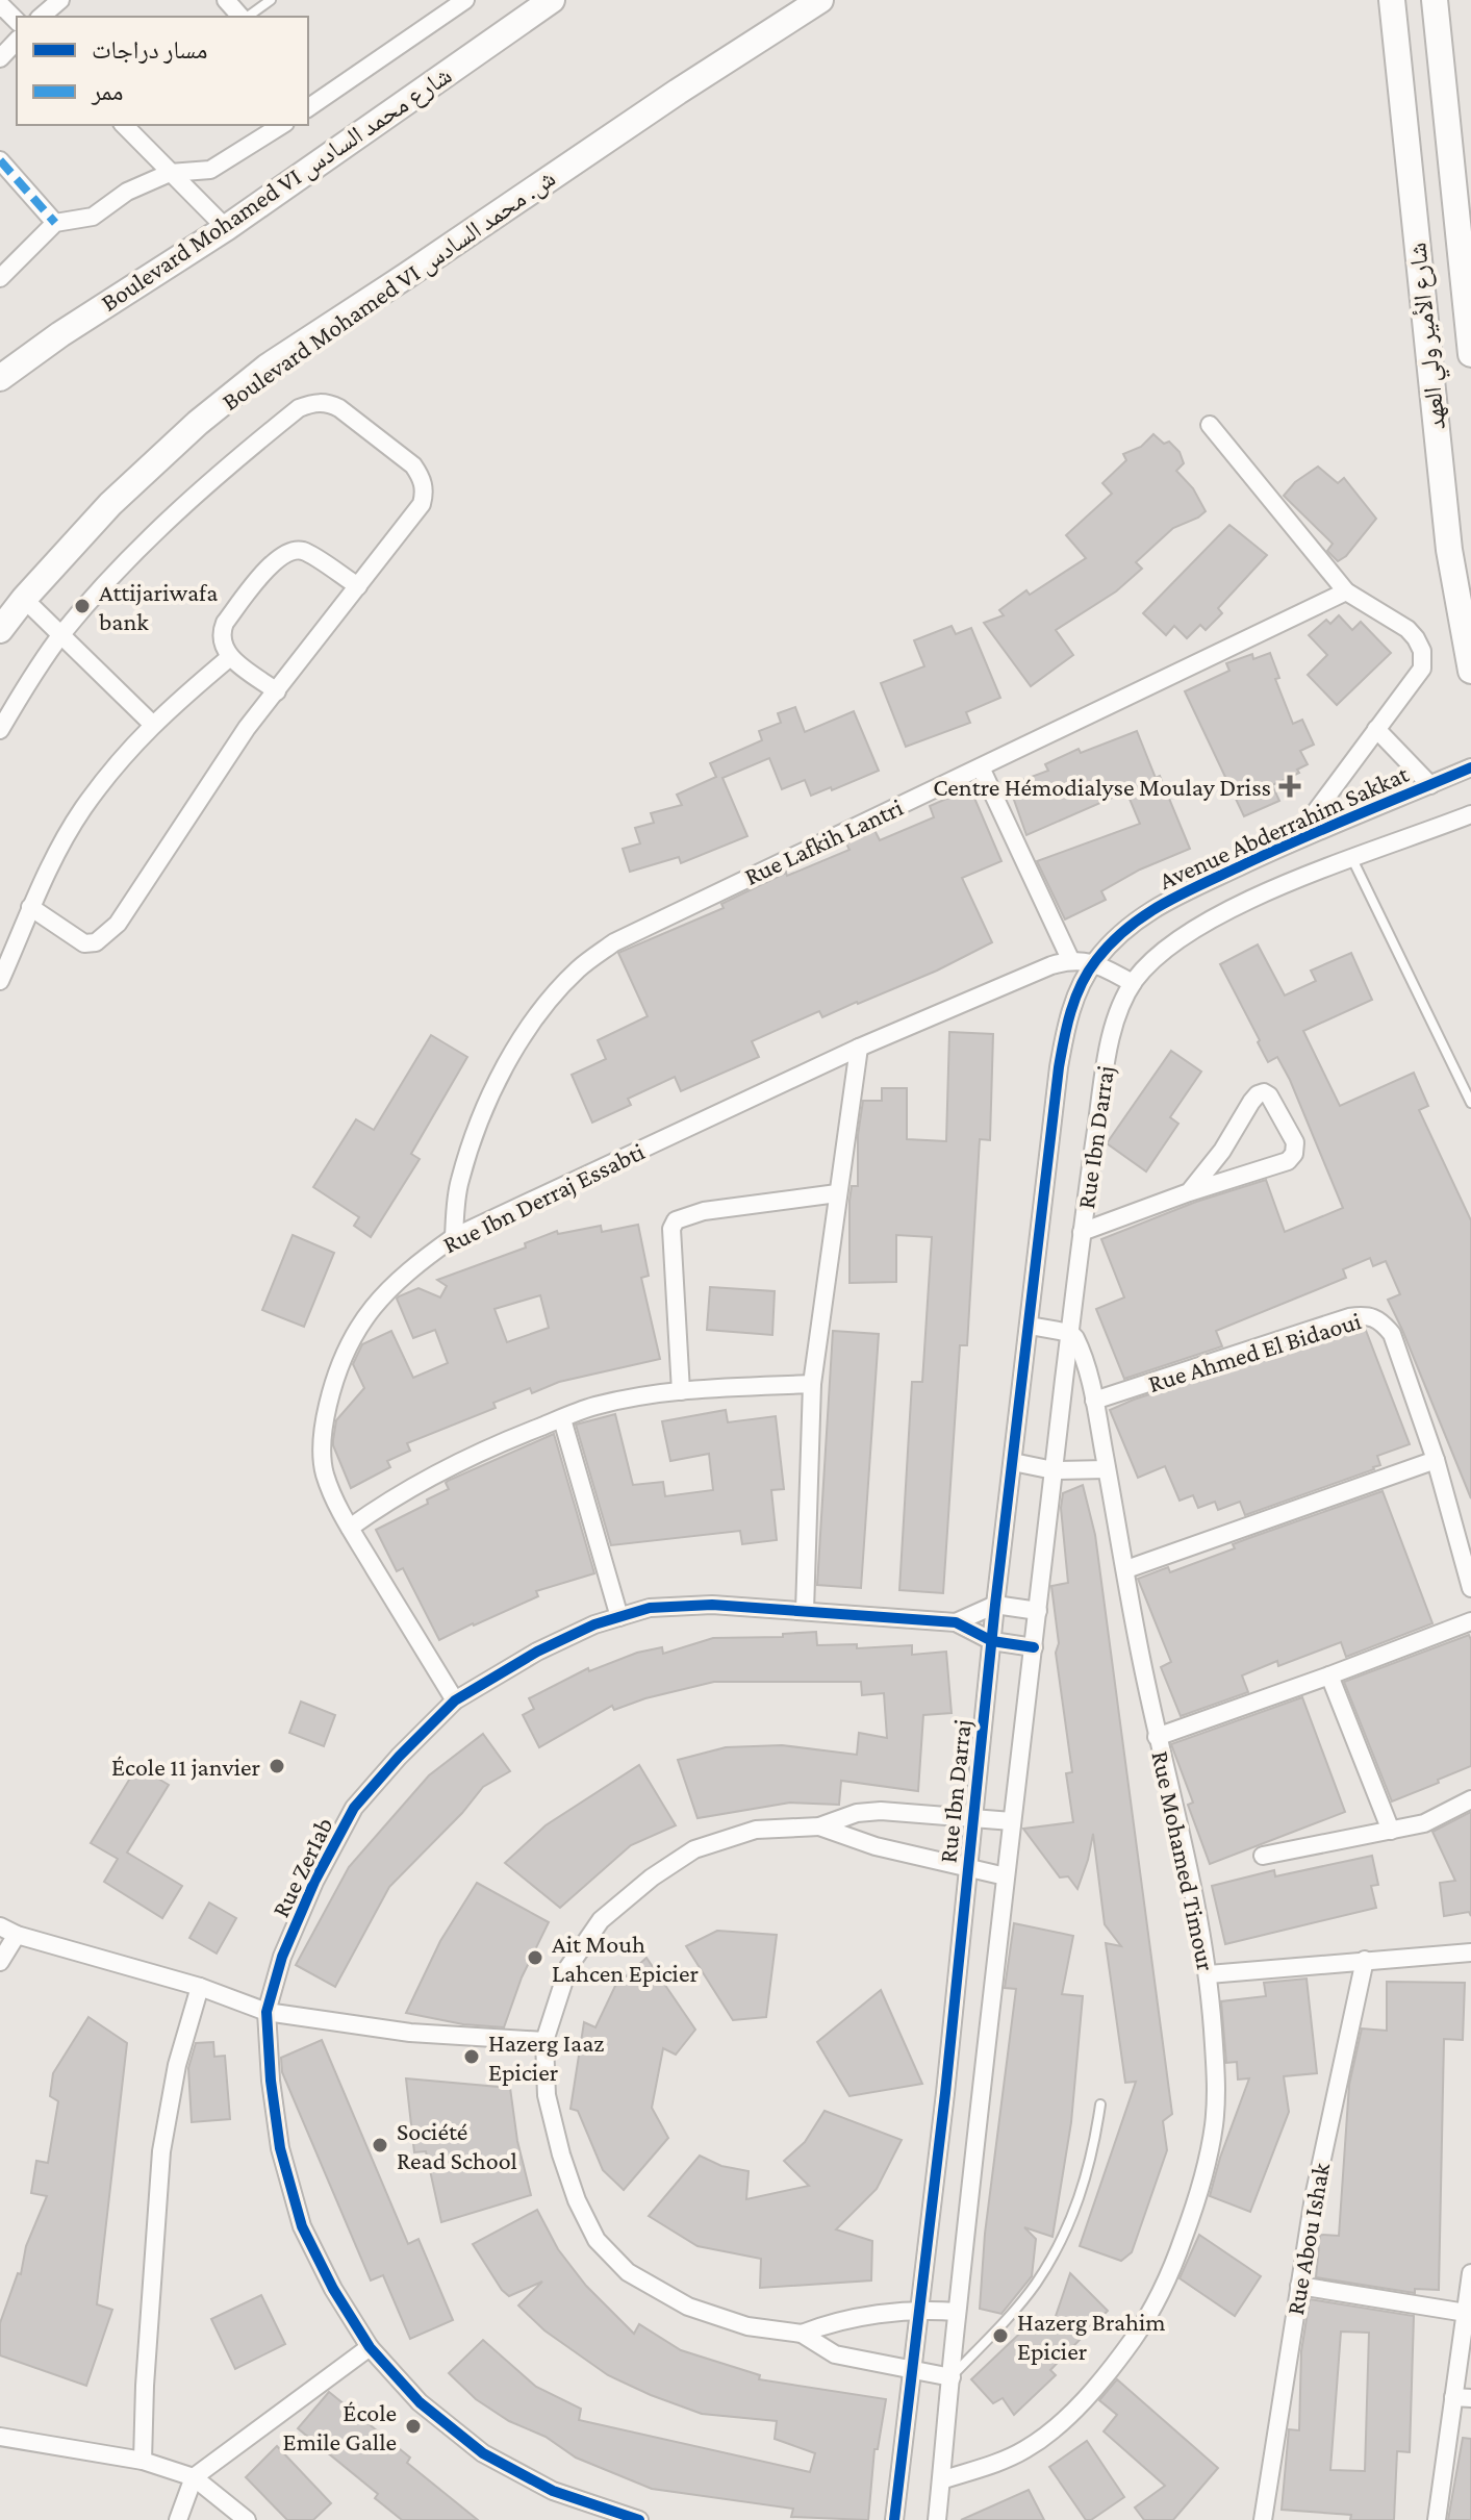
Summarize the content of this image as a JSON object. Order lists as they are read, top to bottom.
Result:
{
  "streets": {
    "main road": ["Boulevard Mohamed VI شارع محمد السادس", "Boulevard Mohamed VI ش. محمد السادس", "شارع الأمير ولي العهد"],
    "street": [
      "Avenue Abderrahim Sakkat",
      "Rue Lafkih Lantri",
      "Rue Ibn Darraj",
      "Rue Ibn Derraj Essabti",
      "Rue Ahmed El Bidaoui",
      "Rue Mohamed Timour",
      "Rue ZerIab",
      "Rue Abou Ishak"
    ]
  },
  "crossings": [
    ["Avenue Abderrahim Sakkat", "Rue Ibn Darraj"],
    ["Avenue Abderrahim Sakkat", "Rue Ibn Derraj Essabti"],
    ["Rue Lafkih Lantri", "Rue Ibn Derraj Essabti"],
    ["Rue Ibn Darraj", "Rue Ibn Derraj Essabti"],
    ["Rue Ibn Darraj", "Rue Mohamed Timour"],
    ["Rue Ibn Darraj", "Rue ZerIab"],
    ["Rue Ibn Derraj Essabti", "Rue ZerIab"],
    ["Rue Ahmed El Bidaoui", "Rue Mohamed Timour"]
  ],
  "places": {
    "other": [
      "Attijariwafa bank",
      "École 11 janvier",
      "Ait Mouh Lahcen Epicier",
      "Hazerg Iaaz Epicier",
      "Société Read School",
      "Hazerg Brahim Epicier",
      "École Emile Galle"
    ],
    "health": ["Centre Hémodialyse Moulay Driss"]
  },
  "legend": ["مسار دراجات", "ممر"]
}
